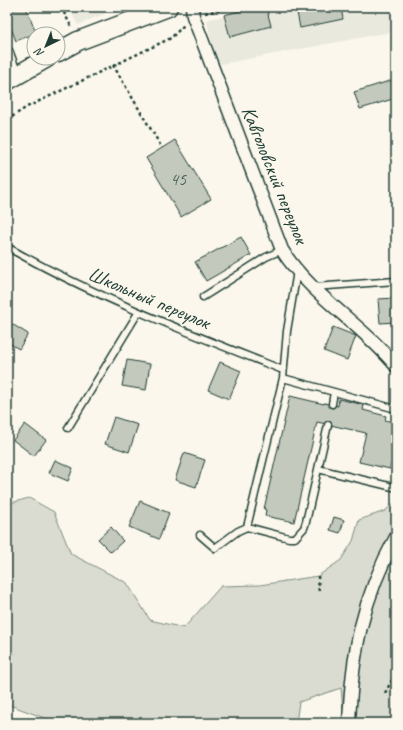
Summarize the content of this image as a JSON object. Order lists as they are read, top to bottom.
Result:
{
  "streets": {
    "street": ["Кавголовский переулок"],
    "lane": ["Школьный переулок"]
  },
  "house_numbers": ["45"],
  "north": "bottom left"
}
